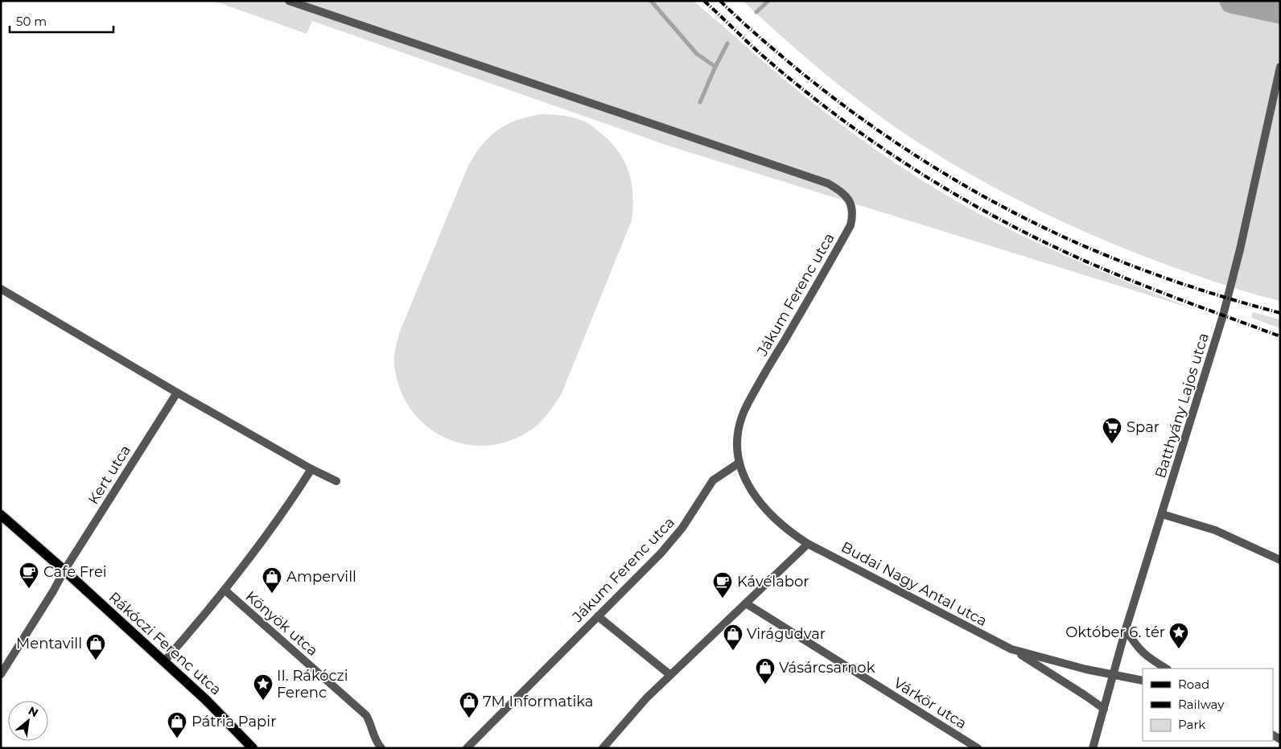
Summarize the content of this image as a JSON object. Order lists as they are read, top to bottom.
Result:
{
  "streets": {
    "main road": ["Rákóczi Ferenc utca"],
    "street": [
      "Jákum Ferenc utca",
      "Batthyány Lajos utca",
      "Kert utca",
      "Budai Nagy Antal utca",
      "Könyök utca",
      "Várkör utca"
    ]
  },
  "crossings": [
    ["Jákum Ferenc utca", "Budai Nagy Antal utca"],
    ["Batthyány Lajos utca", "Budai Nagy Antal utca"],
    ["Kert utca", "Rákóczi Ferenc utca"],
    ["Könyök utca", "Rákóczi Ferenc utca"]
  ],
  "places": {
    "supermarket": ["Spar"],
    "cafe": ["Cafe Frei", "Kávélabor"],
    "shop": [
      "Ampervill",
      "Virágudvar",
      "Mentavill",
      "Vásárcsarnok",
      "7M Informatika",
      "Pátria Papir"
    ],
    "place": ["Október 6. tér", "II. Rákóczi Ferenc"]
  },
  "legend": ["Road", "Railway", "Park"],
  "scale_bar": "50 m",
  "north": "top right"
}
